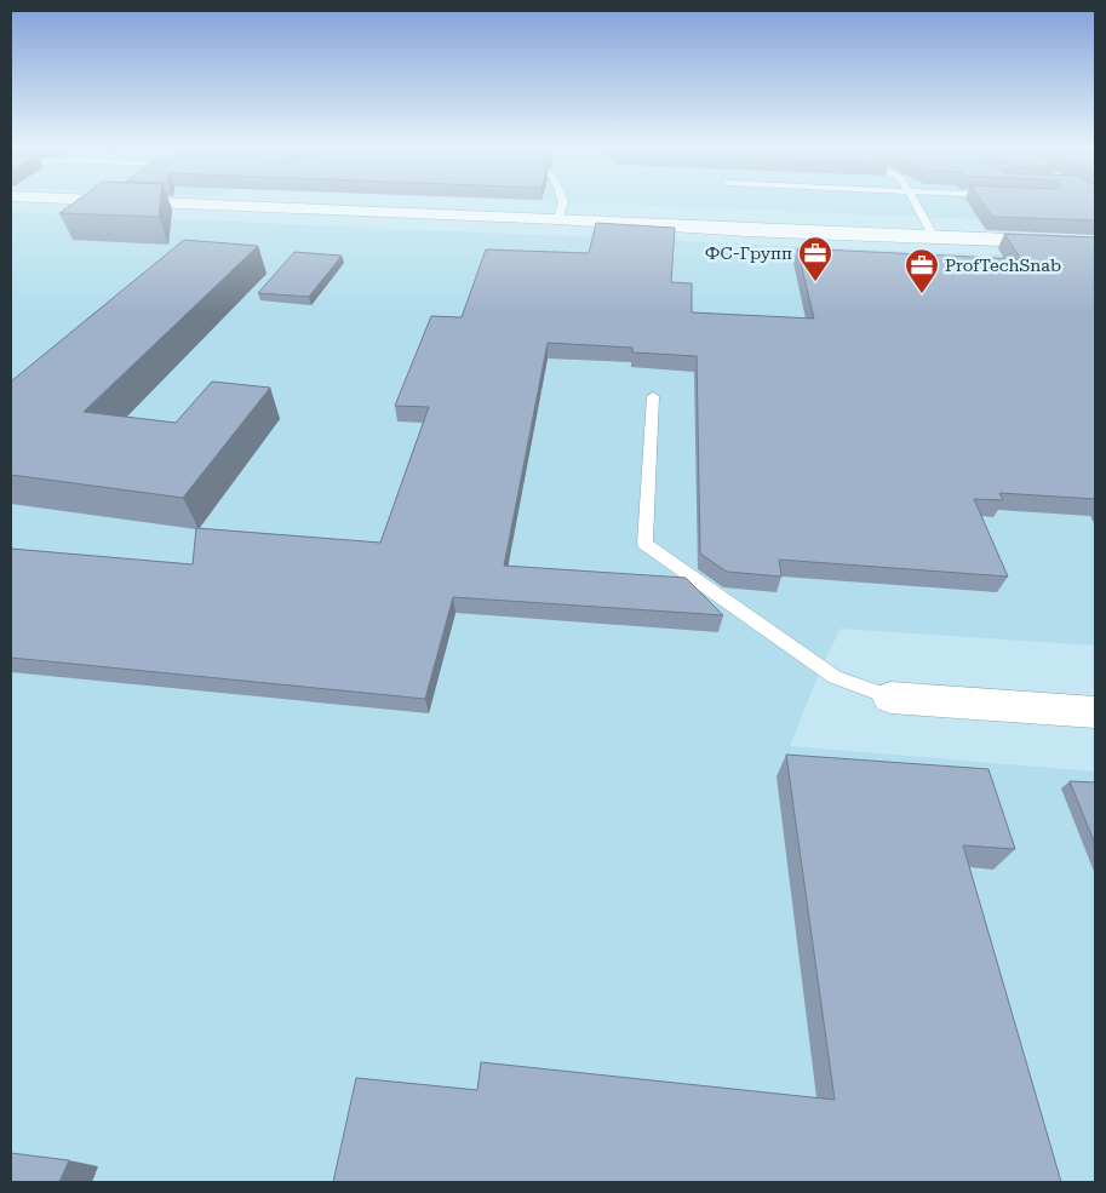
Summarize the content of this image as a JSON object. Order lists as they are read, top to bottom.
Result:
{
  "places": {
    "office": ["ФС-Групп", "ProfTechSnab"]
  }
}
